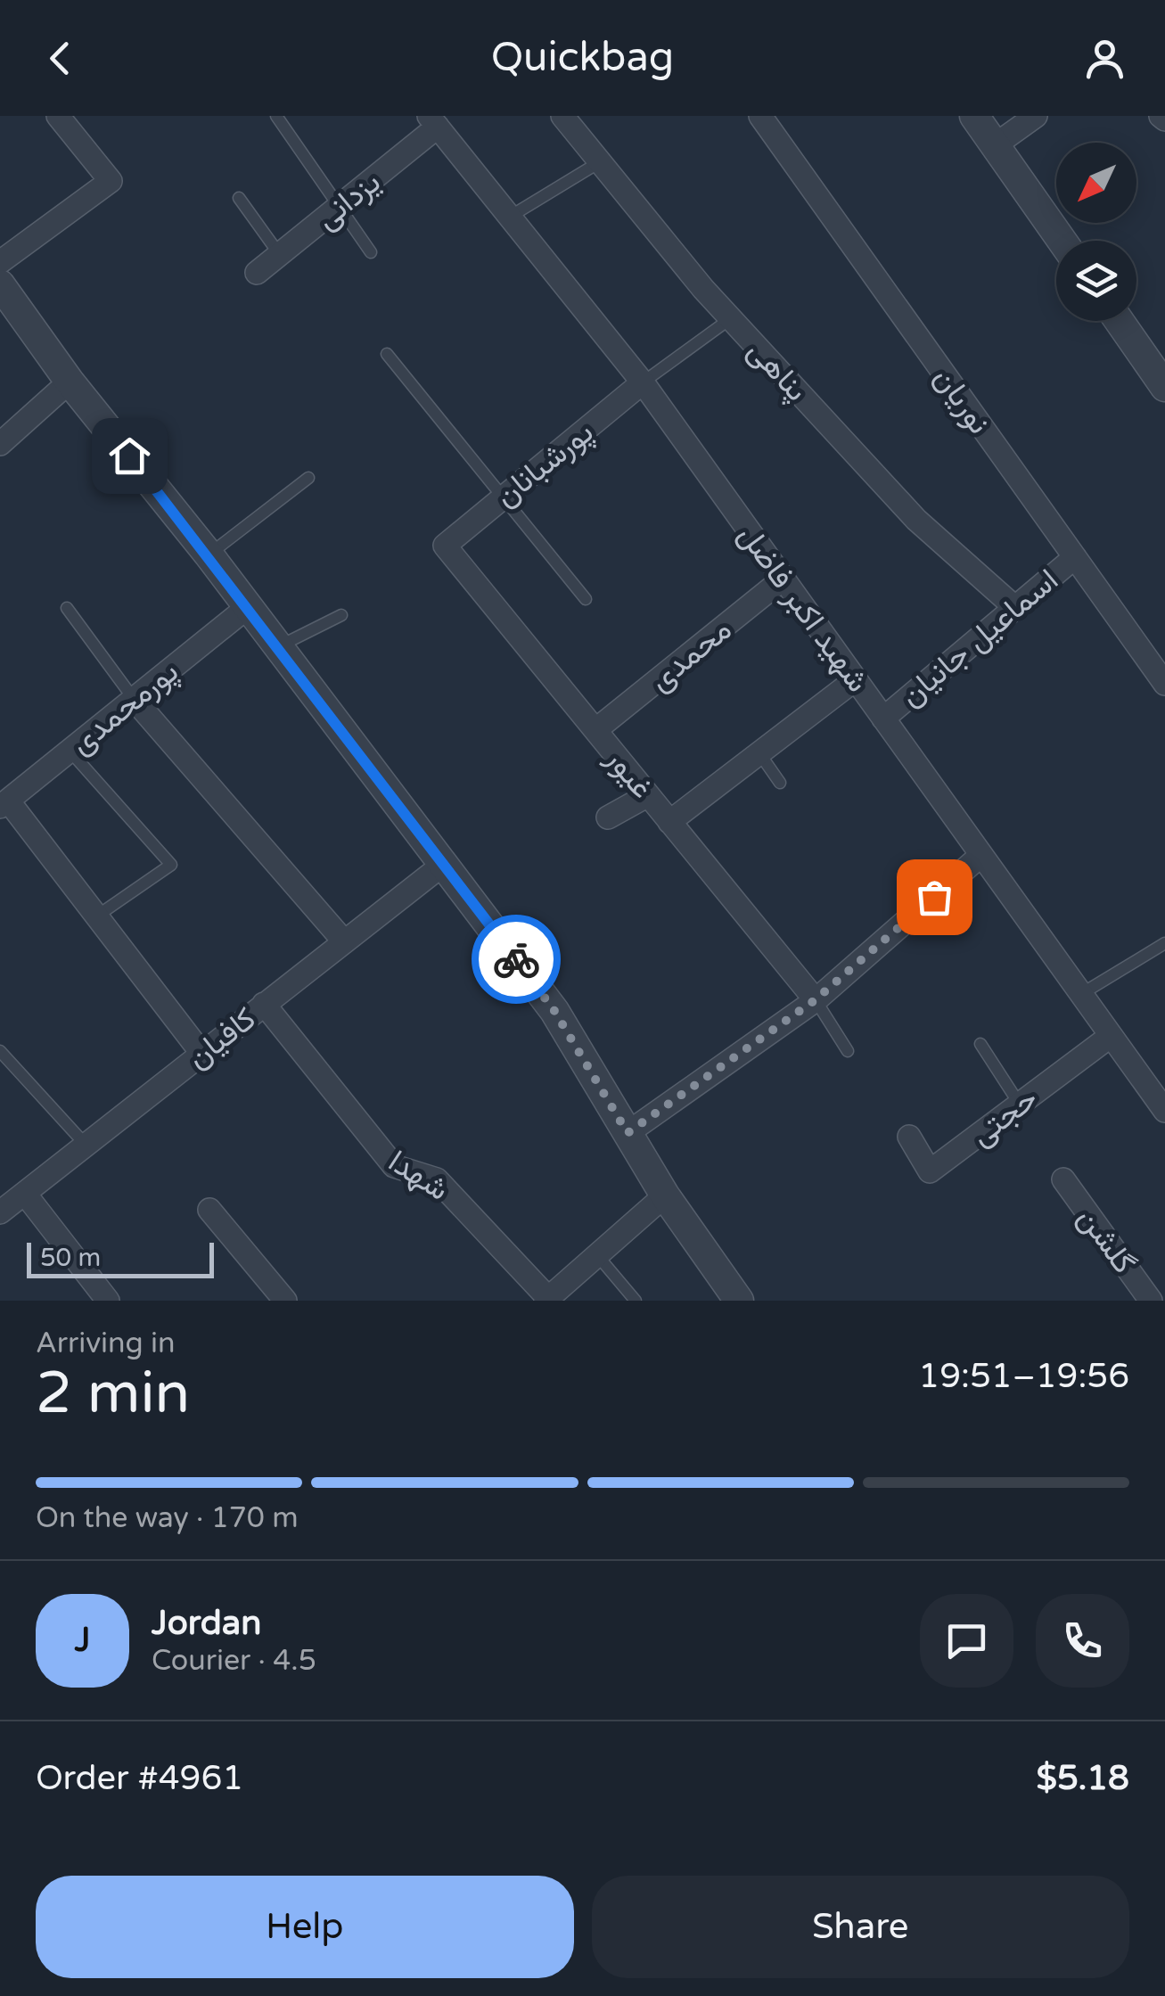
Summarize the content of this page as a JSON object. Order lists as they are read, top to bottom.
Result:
{
  "streets": {
    "street": [
      "یزدانی",
      "پناهی",
      "نوریان",
      "پورشبانان",
      "شهید اکبر فاضل",
      "اسماعیل جانیان",
      "محمدی",
      "پورمحمدی",
      "غیور",
      "کافیان",
      "حجتی",
      "شهدا",
      "گلشن"
    ]
  },
  "crossings": [
    ["یزدانی", "شهید اکبر فاضل"],
    ["پناهی", "اسماعیل جانیان"],
    ["نوریان", "اسماعیل جانیان"],
    ["پورشبانان", "شهید اکبر فاضل"],
    ["پورشبانان", "غیور"],
    ["شهید اکبر فاضل", "اسماعیل جانیان"],
    ["شهید اکبر فاضل", "محمدی"],
    ["شهید اکبر فاضل", "حجتی"],
    ["محمدی", "غیور"],
    ["کافیان", "شهدا"]
  ],
  "scale_bar": "50 m",
  "north": "bottom left",
  "page": {
    "header": "Quickbag",
    "scale": "50 m",
    "heading": ["2 min", "Arriving in", "19:51–19:56"],
    "panel": [
      "Jordan",
      "Courier · 4.5",
      "Order #4961",
      "$5.18"
    ],
    "bar": "On the way · 170 m",
    "round": "J",
    "buttons": ["Help", "Share"]
  }
}
